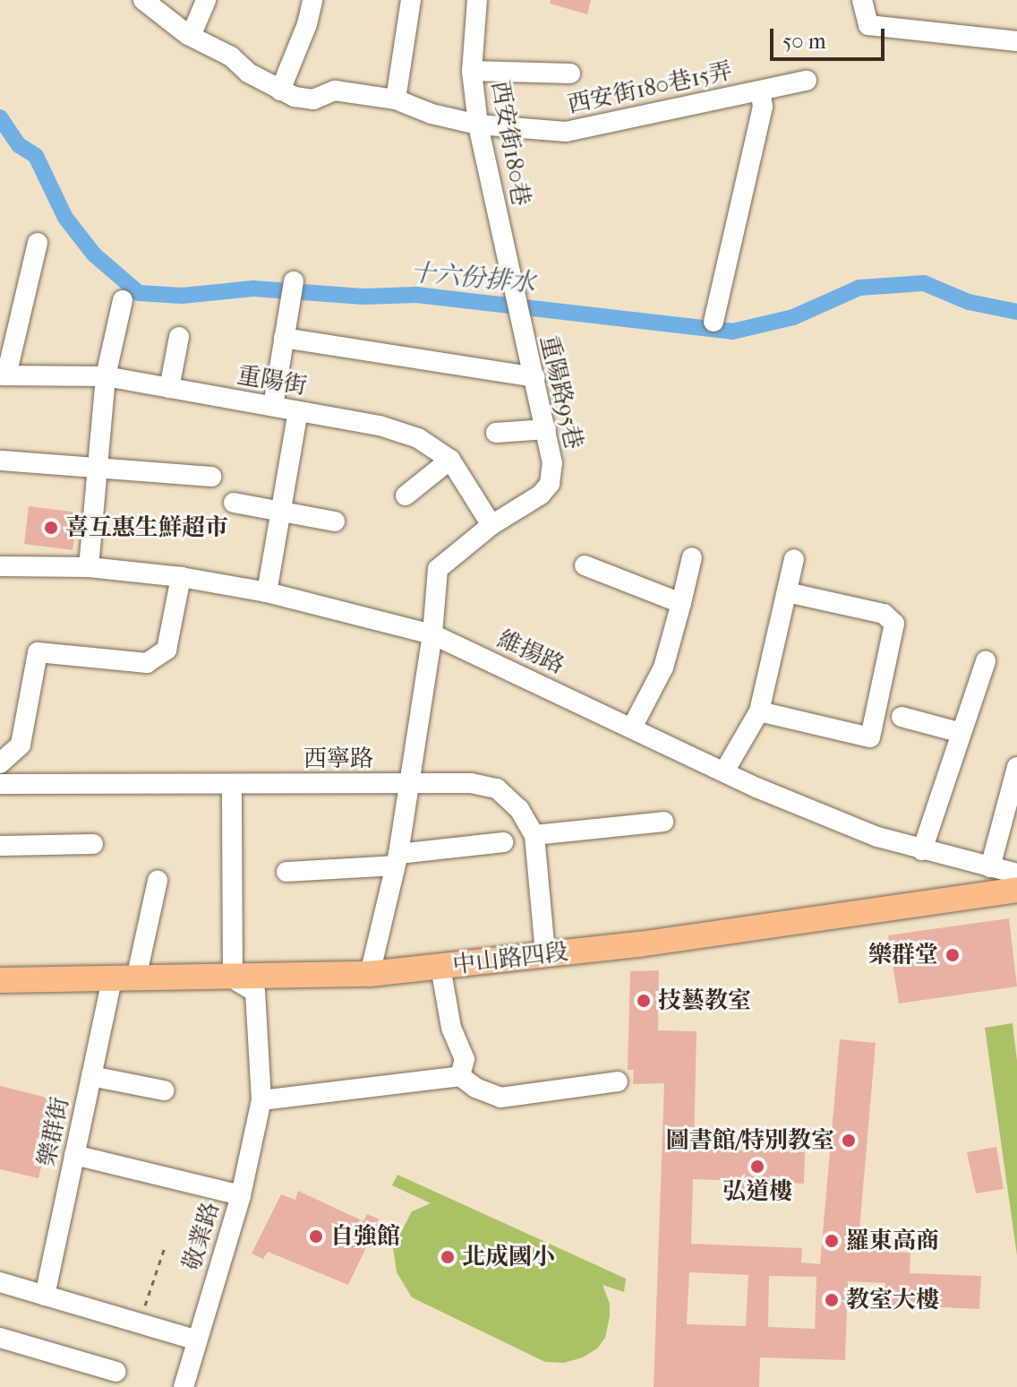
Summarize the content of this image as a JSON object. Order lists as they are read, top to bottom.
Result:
{
  "streets": {
    "main road": ["中山路四段"],
    "street": [
      "西安街180巷15弄",
      "西安街180巷",
      "重陽街",
      "重陽路95巷",
      "維揚路",
      "西寧路",
      "樂群街",
      "敬業路"
    ]
  },
  "crossings": [
    ["西安街180巷15弄", "西安街180巷"],
    ["西安街180巷", "重陽路95巷"],
    ["重陽街", "重陽路95巷"],
    ["重陽路95巷", "維揚路"],
    ["重陽路95巷", "西寧路"],
    ["重陽路95巷", "中山路四段"],
    ["西寧路", "中山路四段"],
    ["中山路四段", "樂群街"],
    ["中山路四段", "敬業路"]
  ],
  "water": ["十六份排水"],
  "places": [
    "喜互惠生鮮超市",
    "樂群堂",
    "技藝教室",
    "圖書館/特別教室",
    "弘道樓",
    "自強館",
    "羅東高商",
    "北成國小",
    "教室大樓"
  ],
  "scale_bar": "50 m"
}
